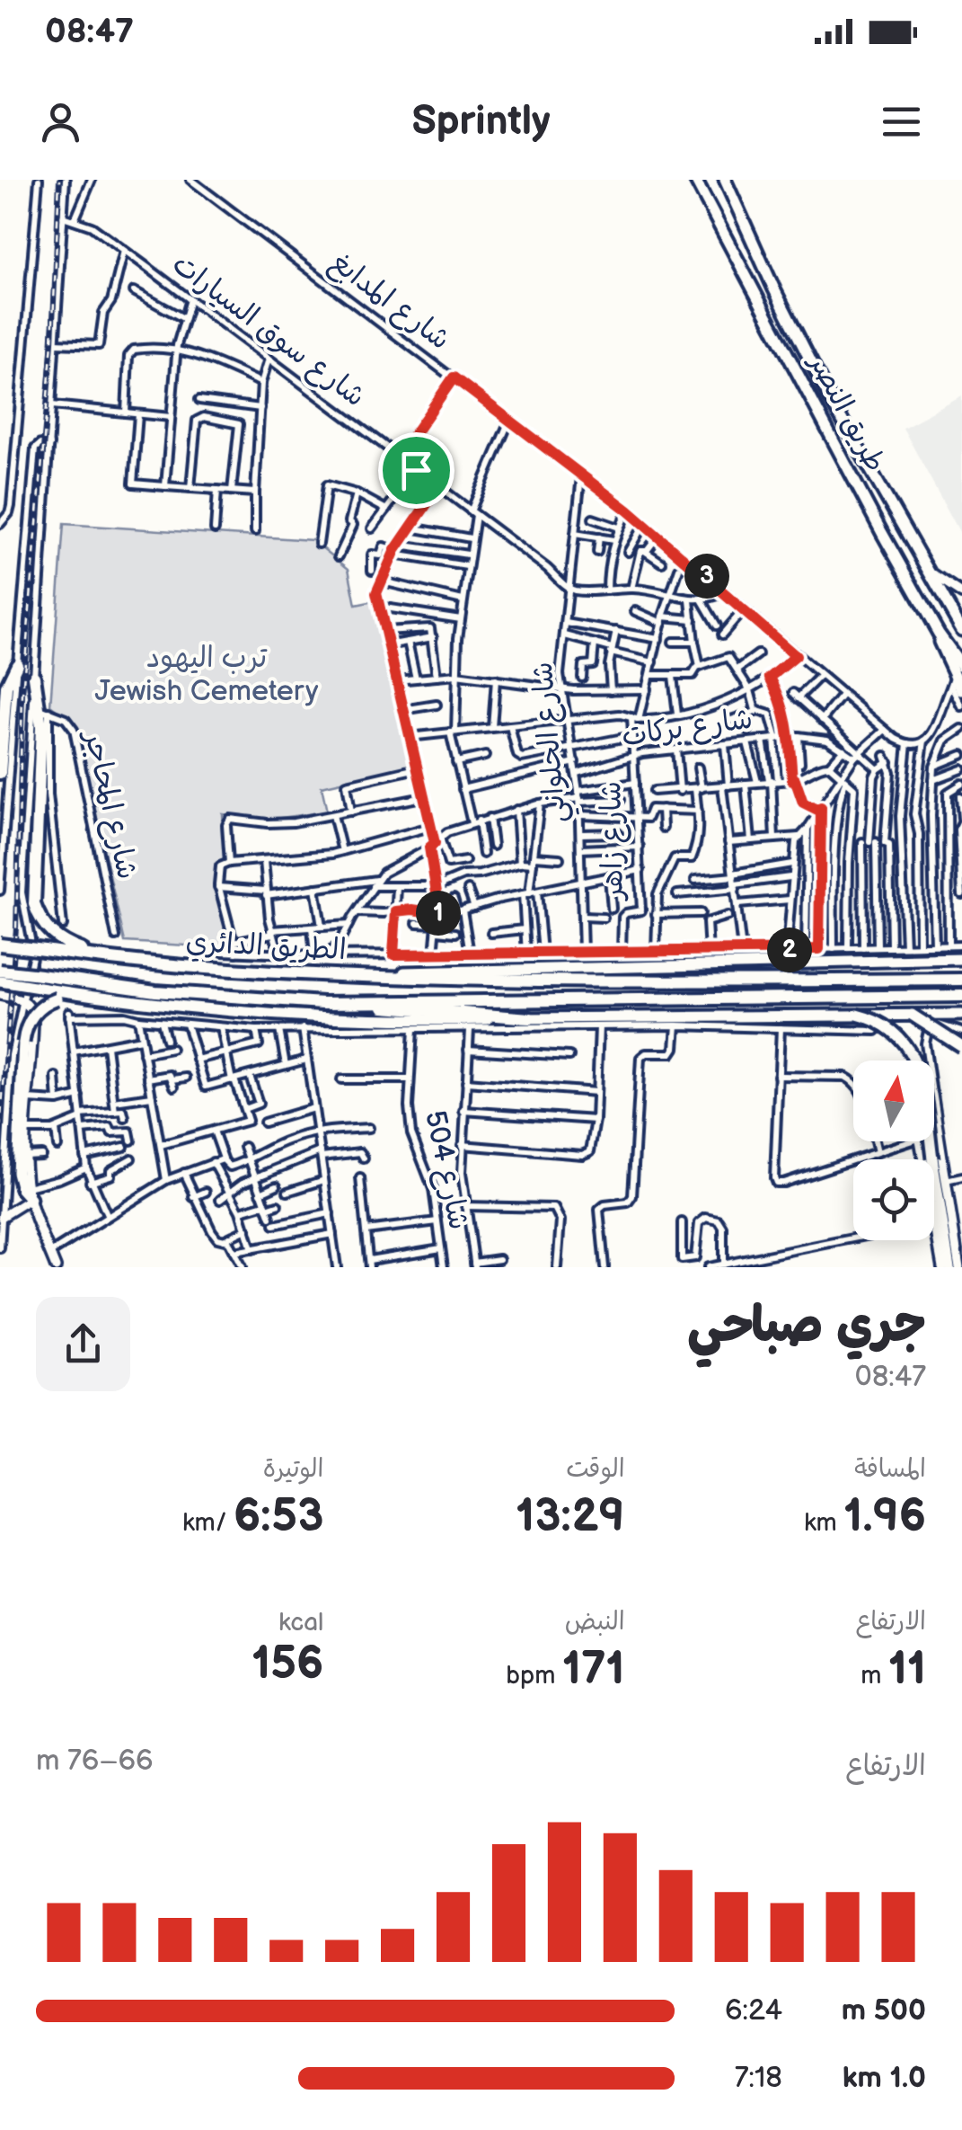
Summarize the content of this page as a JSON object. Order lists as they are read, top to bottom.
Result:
{
  "streets": {
    "highway": ["طريق النصر", "الطريق الدائري"],
    "street": [
      "شارع المدابغ",
      "شارع سوق السيارات",
      "شارع بركات",
      "شارع الحلواني",
      "شارع المحاجر",
      "شارع زاهر",
      "شارع 504"
    ]
  },
  "crossings": [
    ["شارع المدابغ", "شارع الحلواني"],
    ["شارع سوق السيارات", "شارع الحلواني"],
    ["شارع بركات", "شارع الحلواني"],
    ["شارع بركات", "شارع زاهر"]
  ],
  "parks": ["ترب اليهود Jewish Cemetery"],
  "north": "top",
  "page": {
    "status": "08:47",
    "header": "Sprintly",
    "pins": ["3", "1", "2"],
    "heading": ["جري صباحي", "08:47"],
    "stats": [
      ["المسافة", "1.96 km"],
      ["الوقت", "13:29"],
      ["الوتيرة", "6:53 /km"],
      ["الارتفاع", "11 m"],
      ["النبض", "171 bpm"],
      ["kcal", "156"]
    ],
    "chart": ["الارتفاع", "66–76 m"],
    "list": [
      {
        "name": "500 m",
        "note": "6:24"
      },
      {
        "name": "1.0 km",
        "note": "7:18"
      }
    ]
  }
}
